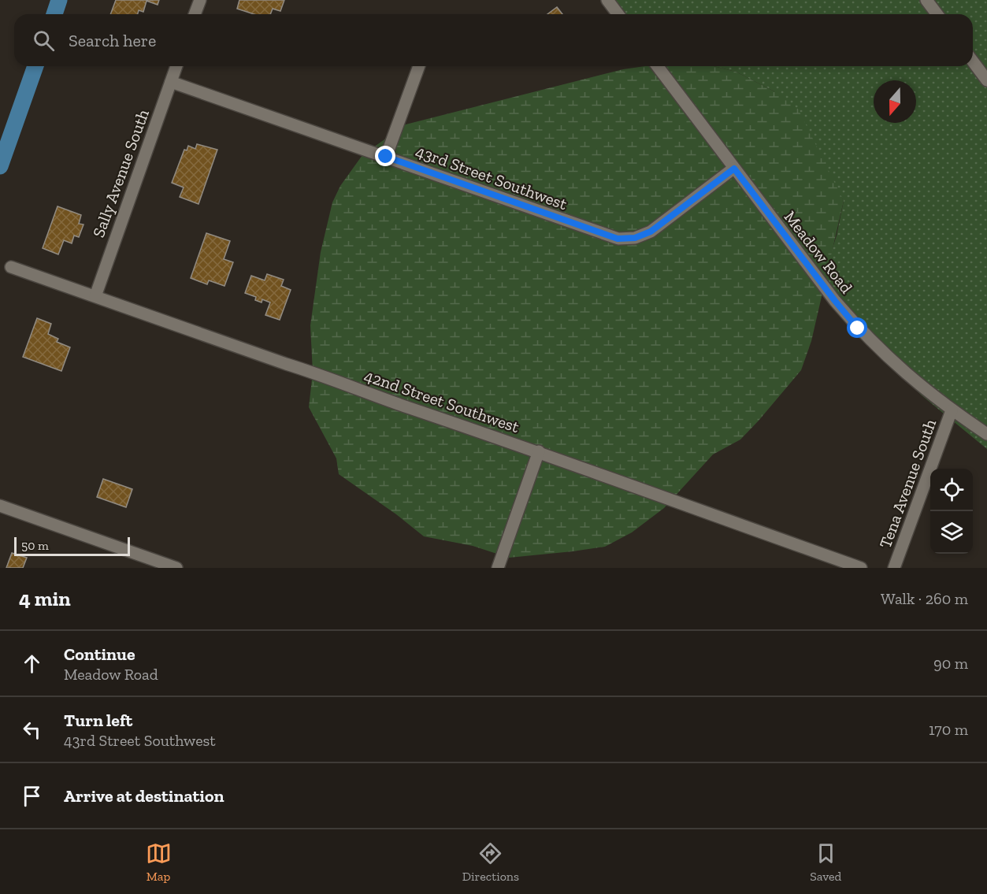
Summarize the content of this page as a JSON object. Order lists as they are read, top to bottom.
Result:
{
  "streets": {
    "street": [
      "Sally Avenue South",
      "43rd Street Southwest",
      "Meadow Road",
      "42nd Street Southwest",
      "Tena Avenue South"
    ]
  },
  "crossings": [
    ["Sally Avenue South", "43rd Street Southwest"],
    ["Sally Avenue South", "42nd Street Southwest"],
    ["43rd Street Southwest", "Meadow Road"],
    ["Meadow Road", "Tena Avenue South"]
  ],
  "scale_bar": "50 m",
  "north": "bottom",
  "page": {
    "search": "Search here",
    "scale": "50 m",
    "heading": ["4 min", "Walk · 260 m"],
    "list": [
      ["Continue", "Meadow Road", "90 m"],
      ["Turn left", "43rd Street Southwest", "170 m"],
      "Arrive at destination"
    ],
    "nav": ["Map", "Directions", "Saved"]
  }
}
